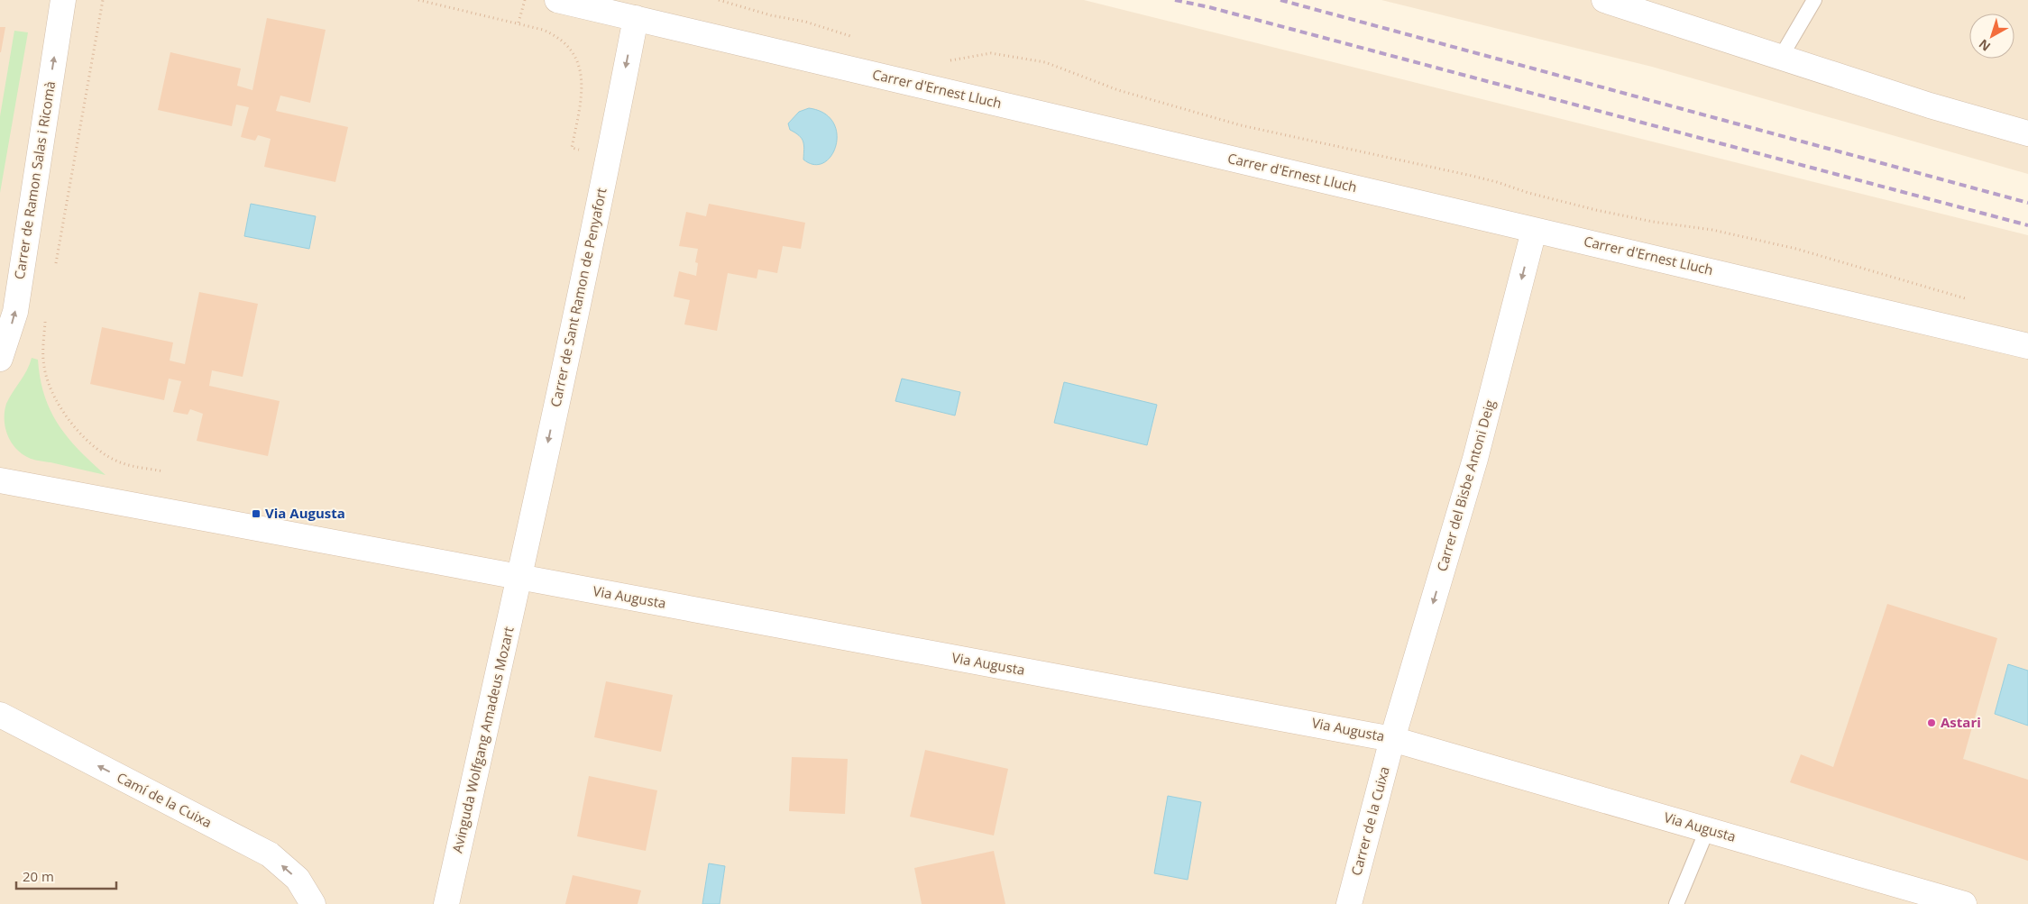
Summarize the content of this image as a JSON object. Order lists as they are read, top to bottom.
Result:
{
  "streets": {
    "street": [
      "Carrer d'Ernest Lluch",
      "Carrer de Ramon Salas i Ricomà",
      "Carrer de Sant Ramon de Penyafort",
      "Carrer del Bisbe Antoni Deig",
      "Via Augusta",
      "Avinguda Wolfgang Amadeus Mozart",
      "Camí de la Cuixa",
      "Carrer de la Cuixa"
    ]
  },
  "crossings": [
    ["Carrer d'Ernest Lluch", "Carrer de Sant Ramon de Penyafort"],
    ["Carrer d'Ernest Lluch", "Carrer del Bisbe Antoni Deig"],
    ["Carrer de Sant Ramon de Penyafort", "Via Augusta"],
    ["Carrer de Sant Ramon de Penyafort", "Avinguda Wolfgang Amadeus Mozart"],
    ["Carrer del Bisbe Antoni Deig", "Via Augusta"],
    ["Carrer del Bisbe Antoni Deig", "Carrer de la Cuixa"],
    ["Via Augusta", "Avinguda Wolfgang Amadeus Mozart"],
    ["Via Augusta", "Carrer de la Cuixa"]
  ],
  "one_way": [
    "Carrer de Ramon Salas i Ricomà",
    "Carrer de Sant Ramon de Penyafort",
    "Carrer del Bisbe Antoni Deig",
    "Camí de la Cuixa"
  ],
  "places": {
    "transit": ["Via Augusta"],
    "other": ["Astari"]
  },
  "scale_bar": "20 m",
  "north": "bottom left"
}
